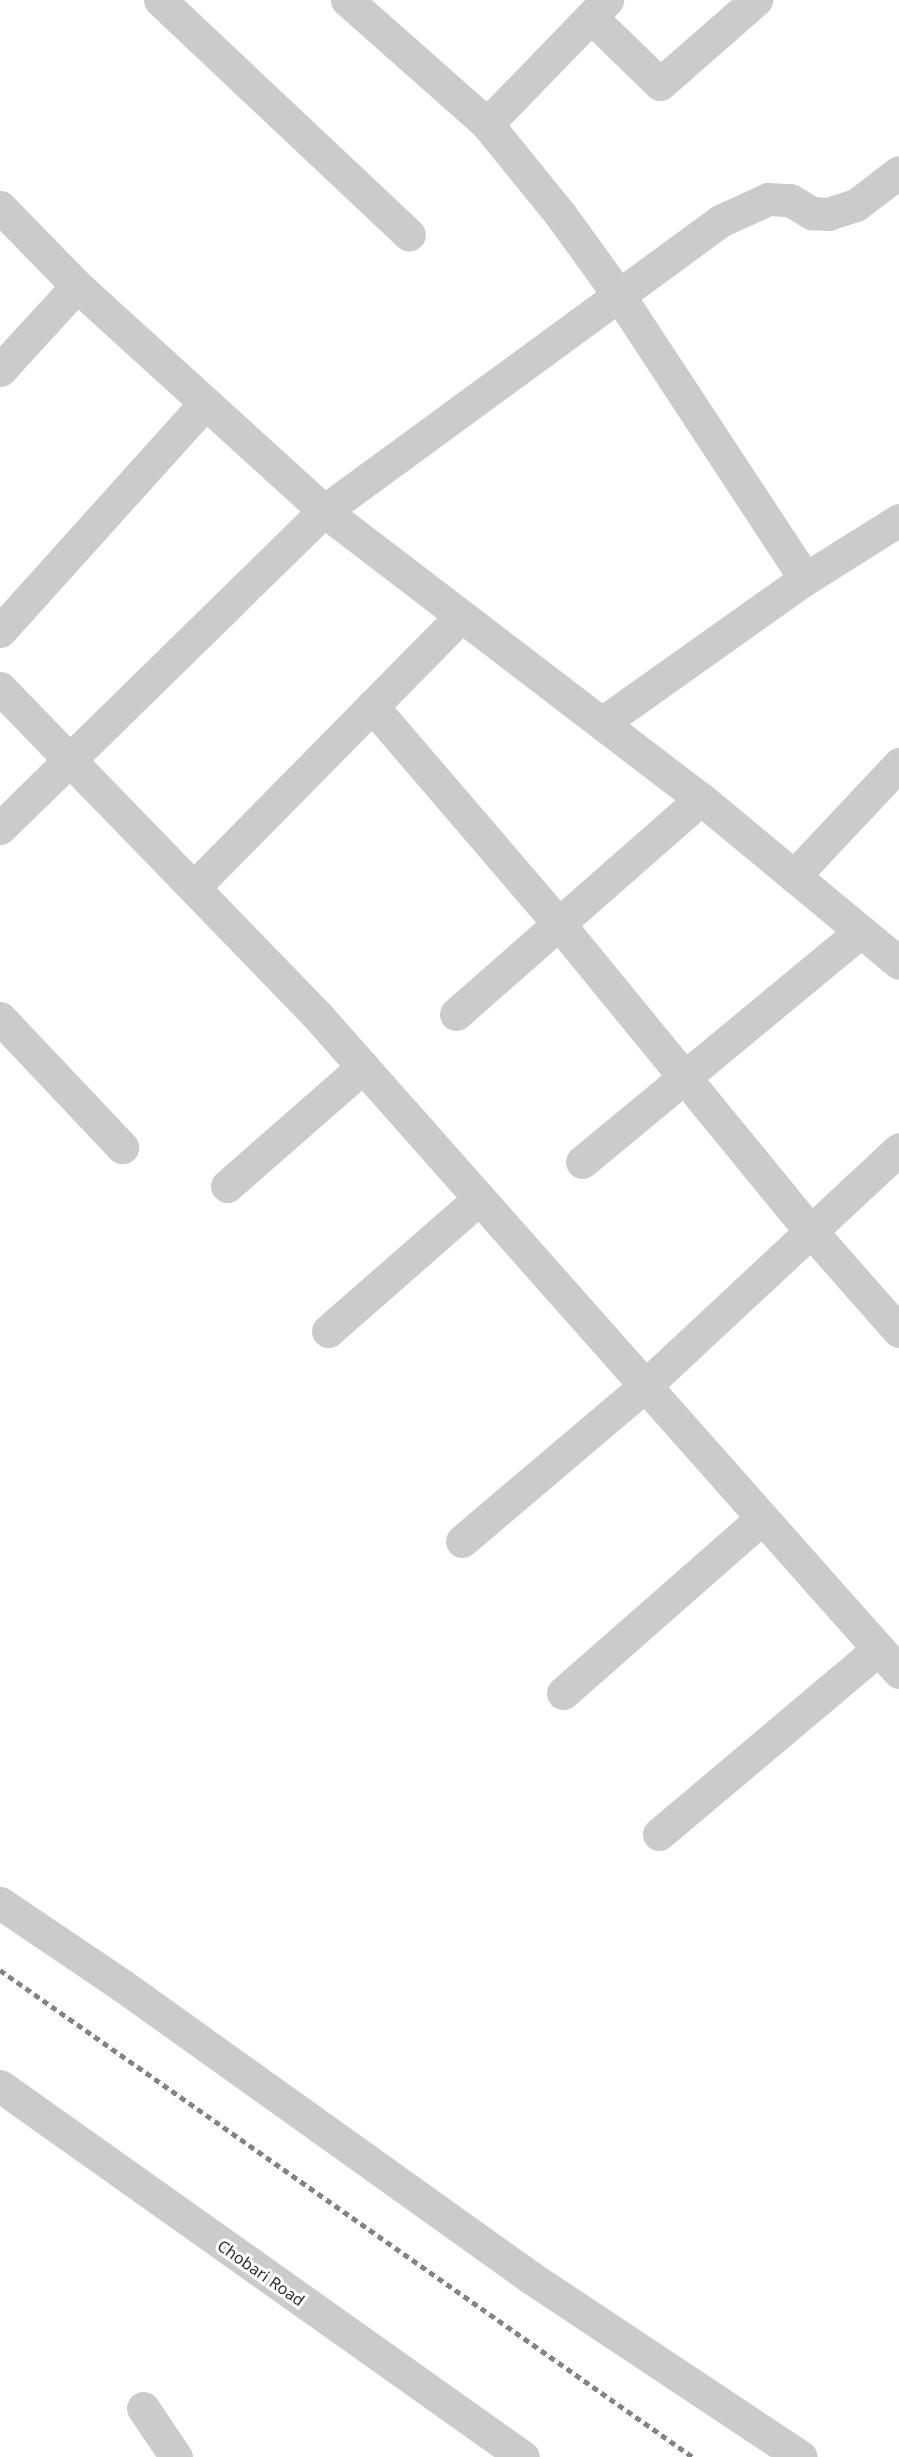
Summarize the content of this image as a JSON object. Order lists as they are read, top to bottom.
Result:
{
  "streets": {
    "street": ["Chobari Road"]
  }
}
